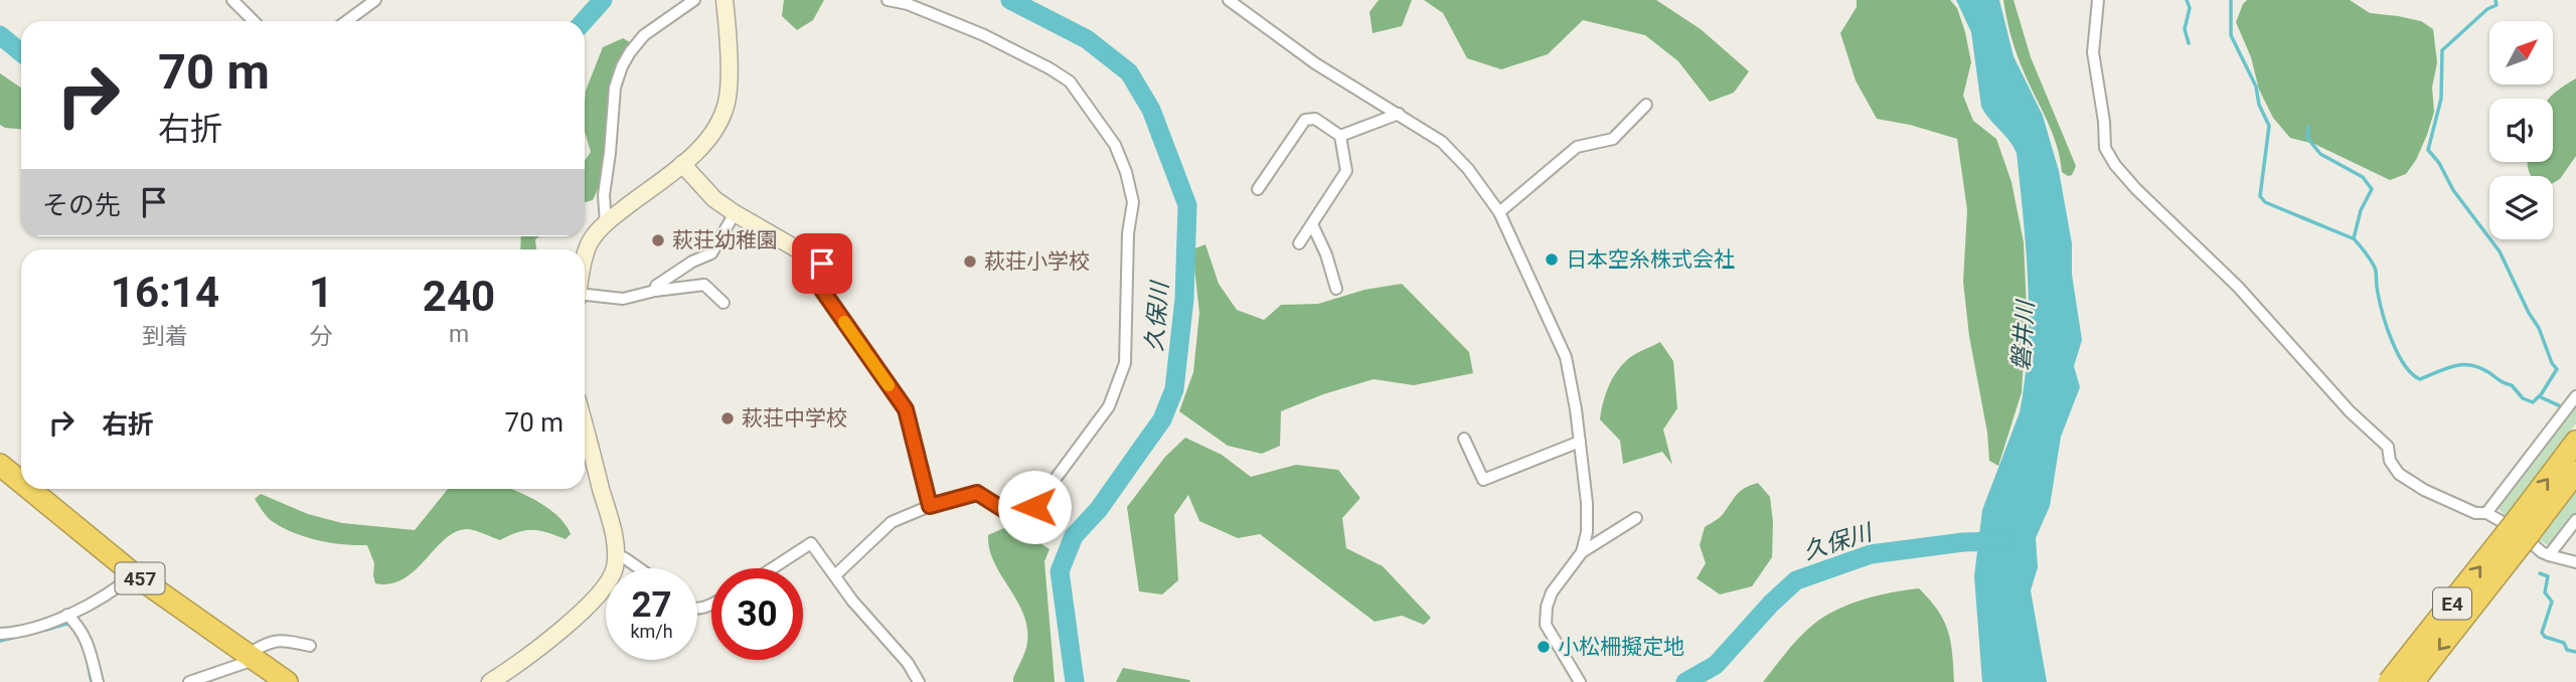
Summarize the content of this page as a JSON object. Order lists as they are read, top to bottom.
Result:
{
  "streets": {
    "highway": ["457", "E4"]
  },
  "water": ["久保川", "磐井川"],
  "places": [
    "萩荘幼稚園",
    "日本空糸株式会社",
    "萩荘小学校",
    "萩荘中学校",
    "小松柵擬定地"
  ],
  "north": "top right",
  "page": {
    "turn": ["70 m", "右折"],
    "then": "その先",
    "eta": [
      "16:14",
      "到着",
      "1",
      "分",
      "240",
      "m"
    ],
    "list": [
      {
        "name": "右折",
        "value": "70 m"
      }
    ],
    "speed": "27 km/h",
    "limit": "30"
  }
}
